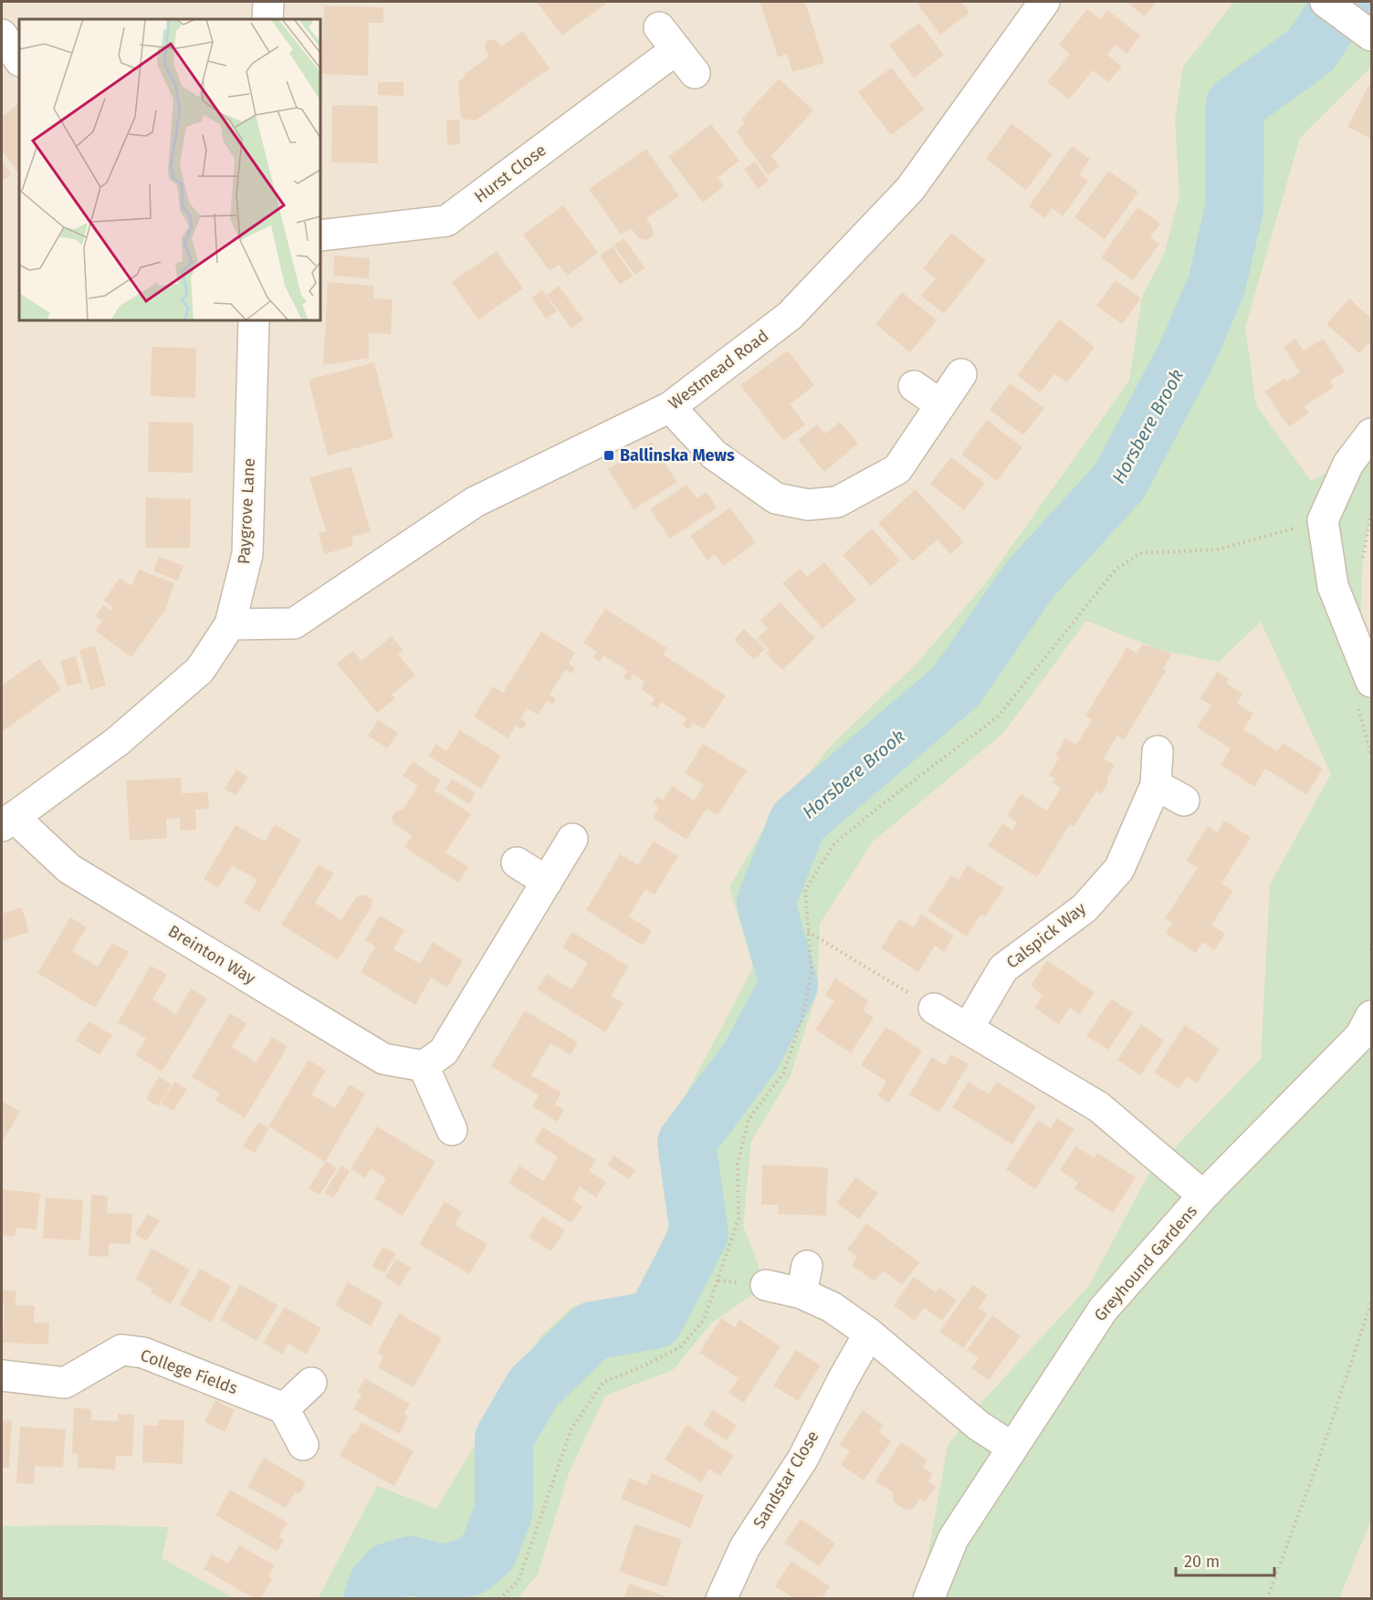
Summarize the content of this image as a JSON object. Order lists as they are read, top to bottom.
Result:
{
  "streets": {
    "street": [
      "Hurst Close",
      "Westmead Road",
      "Paygrove Lane",
      "Calspick Way",
      "Breinton Way",
      "Greyhound Gardens",
      "College Fields",
      "Sandstar Close"
    ]
  },
  "crossings": [
    ["Westmead Road", "Paygrove Lane"],
    ["Paygrove Lane", "Breinton Way"]
  ],
  "water": ["Horsbere Brook"],
  "places": {
    "transit": ["Ballinska Mews"]
  },
  "scale_bar": "20 m"
}
